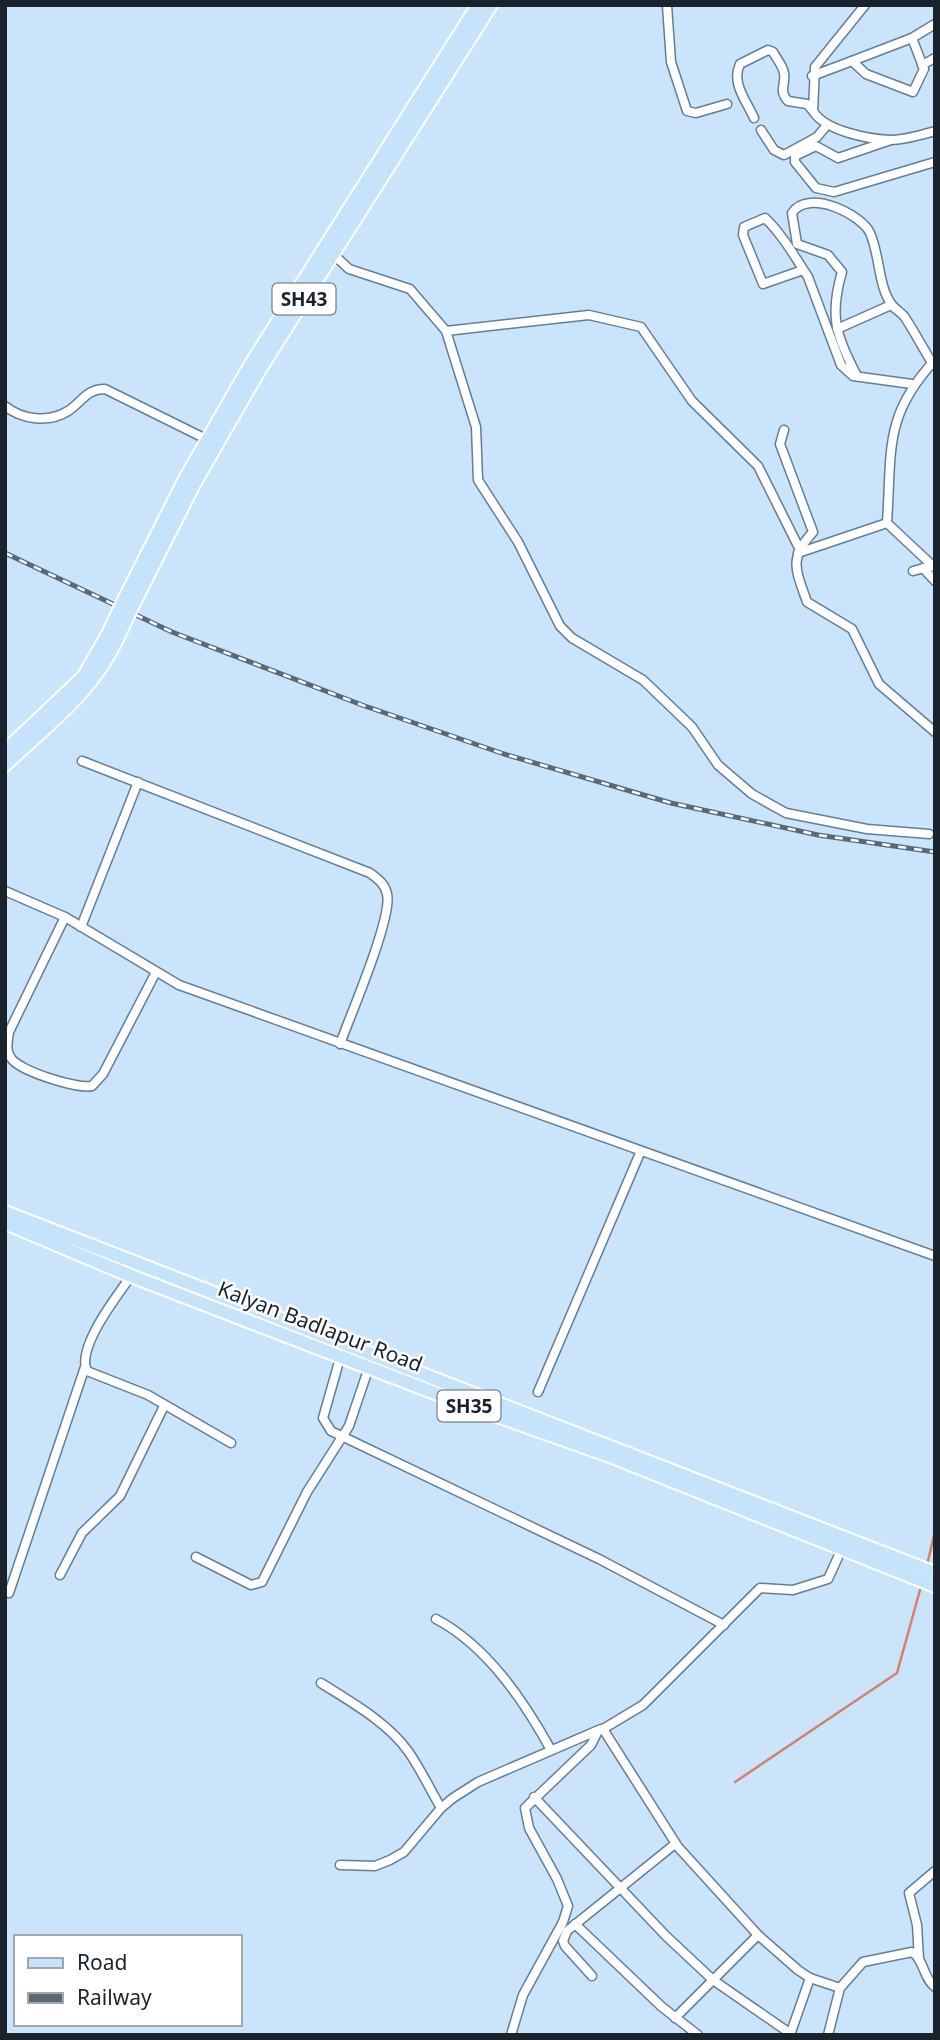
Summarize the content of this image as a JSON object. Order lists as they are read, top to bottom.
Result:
{
  "streets": {
    "main road": ["SH43", "Kalyan Badlapur Road", "SH35"]
  },
  "legend": ["Road", "Railway"]
}
